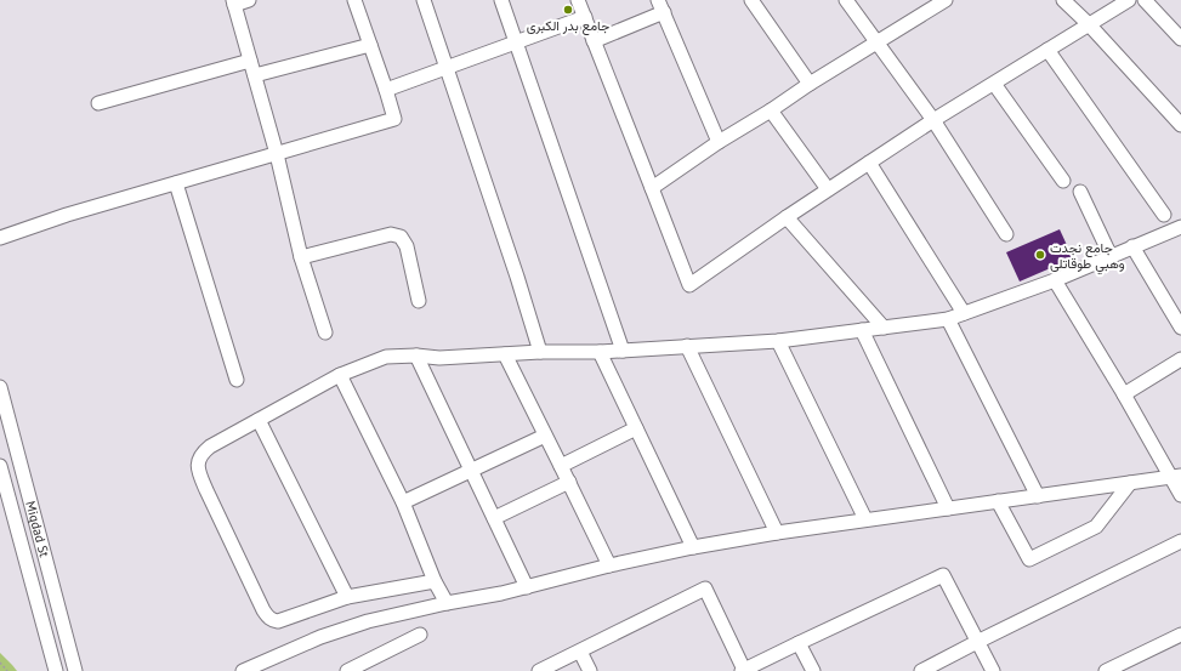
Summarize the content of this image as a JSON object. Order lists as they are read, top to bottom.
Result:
{
  "streets": {
    "street": ["Miqdad St"]
  },
  "places": ["جامع بدر الكبرى", "جامع نجدت وهبي طوقاتلى"]
}
